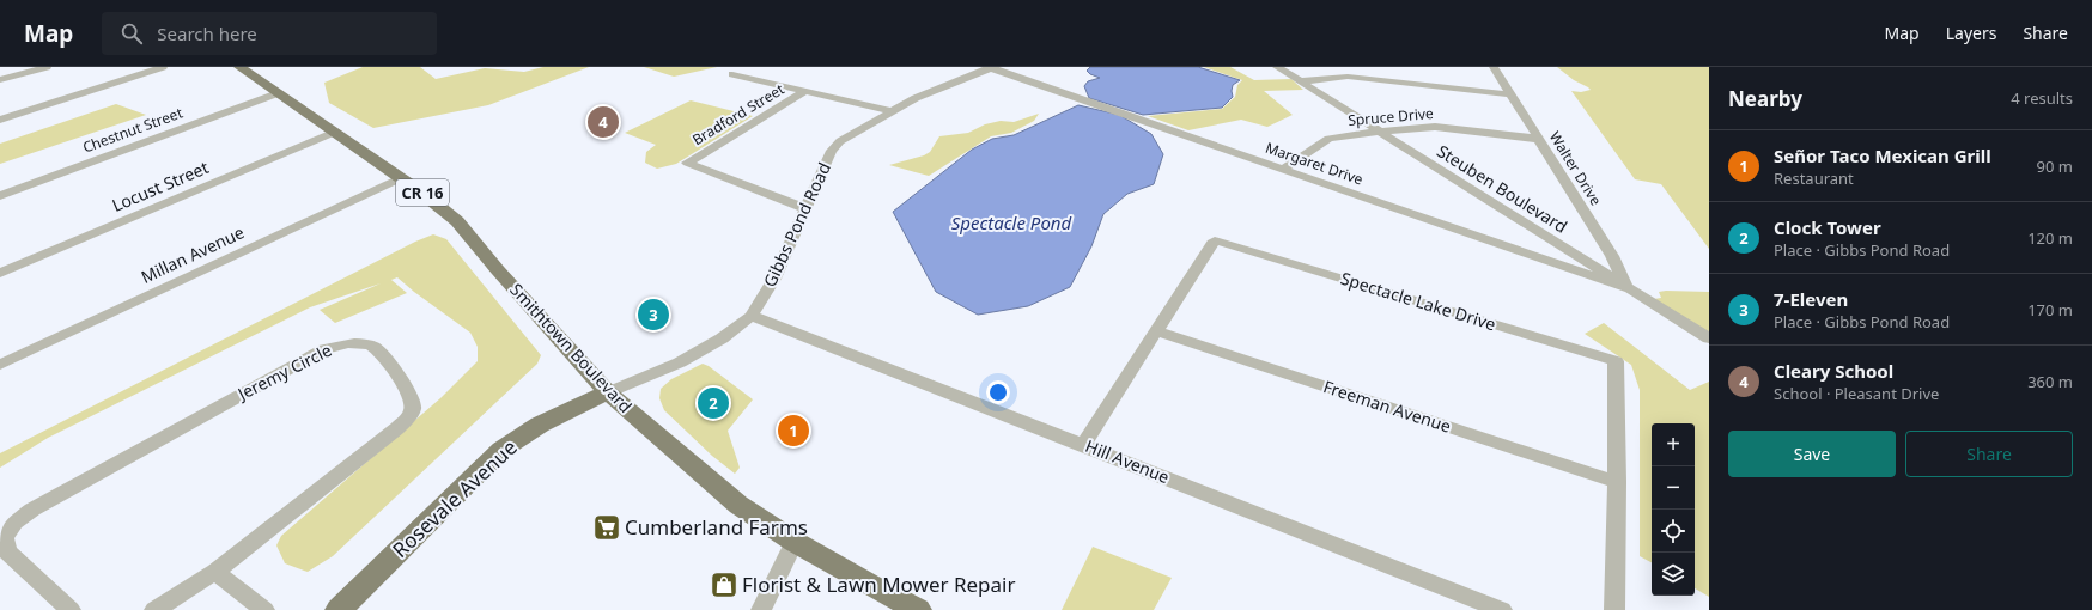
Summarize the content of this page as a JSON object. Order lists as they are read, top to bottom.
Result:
{
  "streets": {
    "main road": ["CR 16", "Smithtown Boulevard", "Rosevale Avenue"],
    "street": [
      "Bradford Street",
      "Spruce Drive",
      "Chestnut Street",
      "Margaret Drive",
      "Walter Drive",
      "Locust Street",
      "Steuben Boulevard",
      "Gibbs Pond Road",
      "Millan Avenue",
      "Spectacle Lake Drive",
      "Jeremy Circle",
      "Freeman Avenue",
      "Hill Avenue"
    ]
  },
  "crossings": [
    ["Bradford Street", "Gibbs Pond Road"],
    ["Spruce Drive", "Margaret Drive"],
    ["Spruce Drive", "Walter Drive"],
    ["Spruce Drive", "Steuben Boulevard"],
    ["Chestnut Street", "Smithtown Boulevard"],
    ["Margaret Drive", "Walter Drive"],
    ["Margaret Drive", "Steuben Boulevard"],
    ["Margaret Drive", "Gibbs Pond Road"],
    ["Walter Drive", "Steuben Boulevard"],
    ["Locust Street", "Smithtown Boulevard"],
    ["Gibbs Pond Road", "Smithtown Boulevard"],
    ["Gibbs Pond Road", "Hill Avenue"],
    ["Gibbs Pond Road", "Rosevale Avenue"],
    ["Millan Avenue", "Smithtown Boulevard"],
    ["Spectacle Lake Drive", "Freeman Avenue"],
    ["Spectacle Lake Drive", "Hill Avenue"],
    ["Smithtown Boulevard", "Rosevale Avenue"]
  ],
  "water": ["Spectacle Pond"],
  "places": {
    "supermarket": ["Cumberland Farms"],
    "shop": ["Florist & Lawn Mower Repair"]
  },
  "page": {
    "header": "Map",
    "search": "Search here",
    "nav": ["Map", "Layers", "Share"],
    "heading": ["Nearby", "4 results"],
    "pins": [
      "4",
      "3",
      "2",
      "1"
    ],
    "list": [
      {
        "mark": "1",
        "name": "Señor Taco Mexican Grill",
        "note": "Restaurant",
        "value": "90 m"
      },
      {
        "mark": "2",
        "name": "Clock Tower",
        "note": "Place · Gibbs Pond Road",
        "value": "120 m"
      },
      {
        "mark": "3",
        "name": "7-Eleven",
        "note": "Place · Gibbs Pond Road",
        "value": "170 m"
      },
      {
        "mark": "4",
        "name": "Cleary School",
        "note": "School · Pleasant Drive",
        "value": "360 m"
      }
    ],
    "buttons": ["Save", "Share"],
    "map_buttons": ["+", "−"]
  }
}
